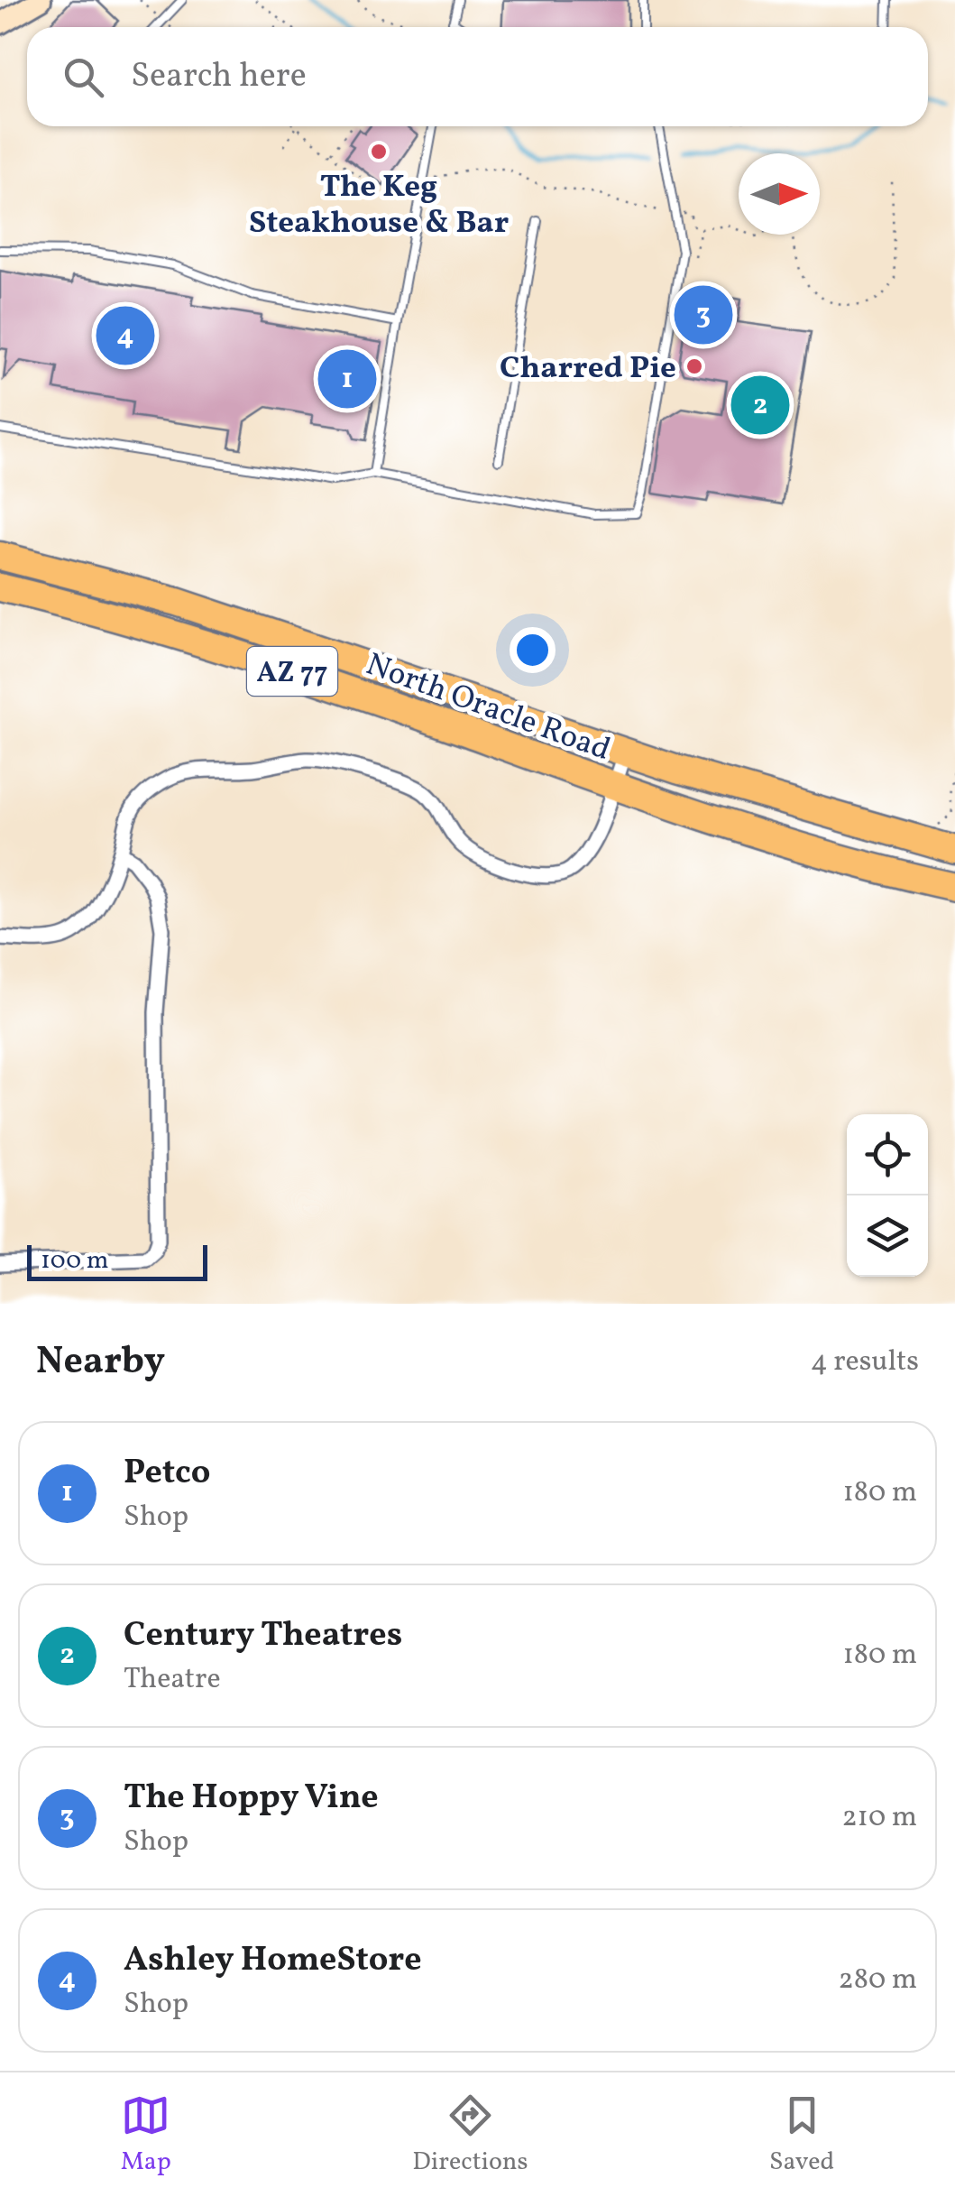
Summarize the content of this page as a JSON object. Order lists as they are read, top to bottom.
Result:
{
  "streets": {
    "highway": ["AZ 77", "North Oracle Road"]
  },
  "places": ["The Keg Steakhouse & Bar", "Charred Pie"],
  "scale_bar": "100 m",
  "north": "right",
  "page": {
    "search": "Search here",
    "pins": [
      "3",
      "4",
      "1",
      "2"
    ],
    "scale": "100 m",
    "heading": ["Nearby", "4 results"],
    "list": [
      {
        "mark": "1",
        "name": "Petco",
        "note": "Shop",
        "value": "180 m"
      },
      {
        "mark": "2",
        "name": "Century Theatres",
        "note": "Theatre",
        "value": "180 m"
      },
      {
        "mark": "3",
        "name": "The Hoppy Vine",
        "note": "Shop",
        "value": "210 m"
      },
      {
        "mark": "4",
        "name": "Ashley HomeStore",
        "note": "Shop",
        "value": "280 m"
      }
    ],
    "nav": ["Map", "Directions", "Saved"]
  }
}
